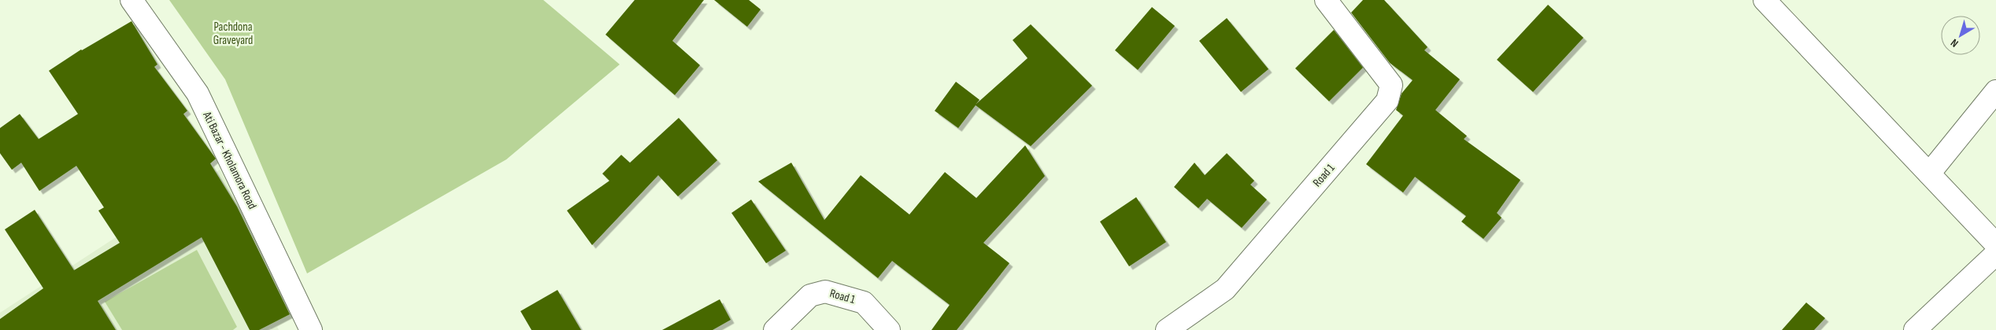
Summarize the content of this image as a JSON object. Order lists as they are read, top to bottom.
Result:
{
  "streets": {
    "street": ["Ati Bazar - Kholamora Road", "Road 1"]
  },
  "parks": ["Pachdona Graveyard"],
  "north": "bottom left"
}
